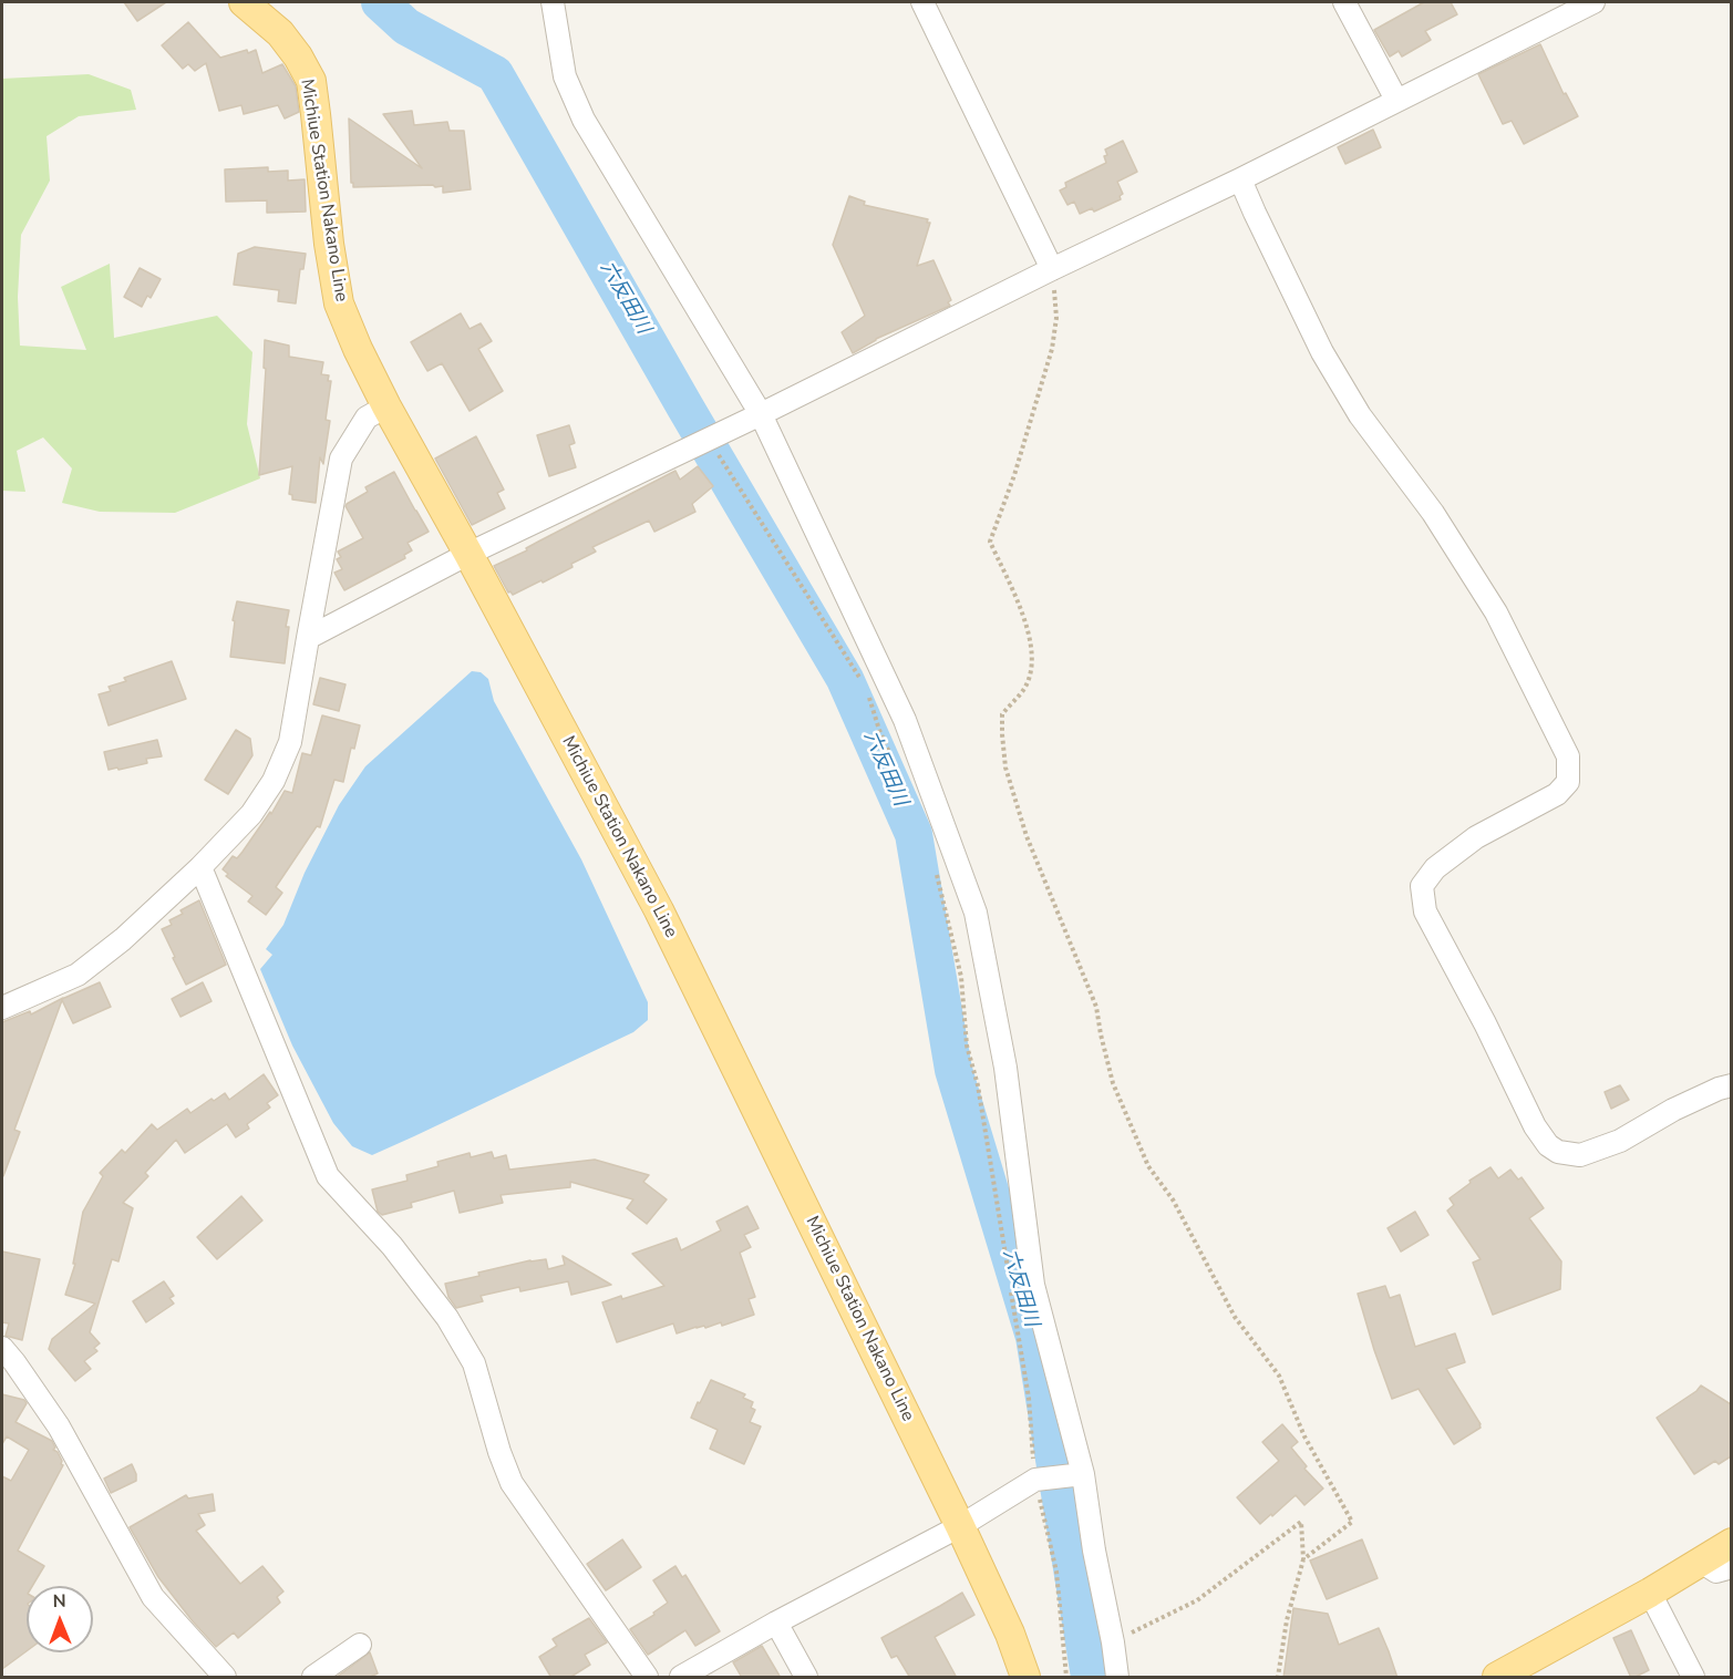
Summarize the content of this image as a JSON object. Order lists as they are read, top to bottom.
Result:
{
  "streets": {
    "main road": ["Michiue Station Nakano Line"]
  },
  "water": ["六反田川"],
  "north": "top"
}
